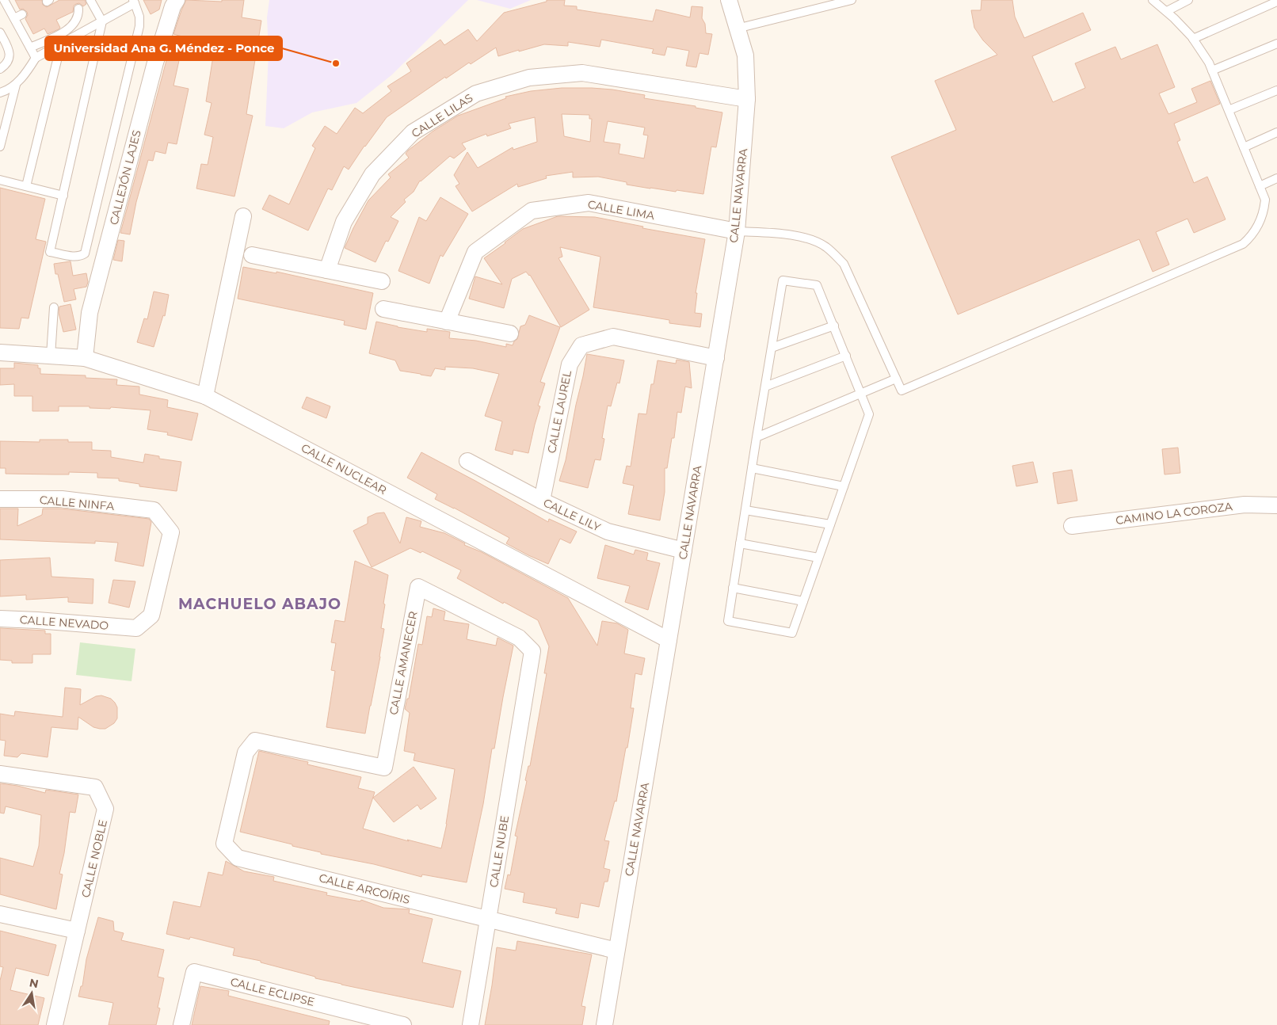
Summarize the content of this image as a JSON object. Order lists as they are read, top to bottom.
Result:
{
  "streets": {
    "street": [
      "CALLE LILAS",
      "CALLEJÓN LAJES",
      "CALLE NAVARRA",
      "CALLE LIMA",
      "CALLE LAUREL",
      "CALLE NUCLEAR",
      "CALLE NINFA",
      "CAMINO LA COROZA",
      "CALLE LILY",
      "CALLE NEVADO",
      "CALLE AMANECER",
      "CALLE NUBE",
      "CALLE NOBLE",
      "CALLE ARCOÍRIS",
      "CALLE ECLIPSE"
    ]
  },
  "crossings": [
    ["CALLE LILAS", "CALLE NAVARRA"],
    ["CALLEJÓN LAJES", "CALLE NUCLEAR"],
    ["CALLE NAVARRA", "CALLE LIMA"],
    ["CALLE NAVARRA", "CALLE LAUREL"],
    ["CALLE NAVARRA", "CALLE NUCLEAR"],
    ["CALLE NAVARRA", "CALLE LILY"],
    ["CALLE NAVARRA", "CALLE ARCOÍRIS"],
    ["CALLE LAUREL", "CALLE LILY"],
    ["CALLE NINFA", "CALLE NEVADO"],
    ["CALLE AMANECER", "CALLE NUBE"],
    ["CALLE AMANECER", "CALLE ARCOÍRIS"],
    ["CALLE NUBE", "CALLE ARCOÍRIS"]
  ],
  "districts": ["MACHUELO ABAJO"],
  "places": ["Universidad Ana G. Méndez - Ponce"],
  "north": "top"
}
